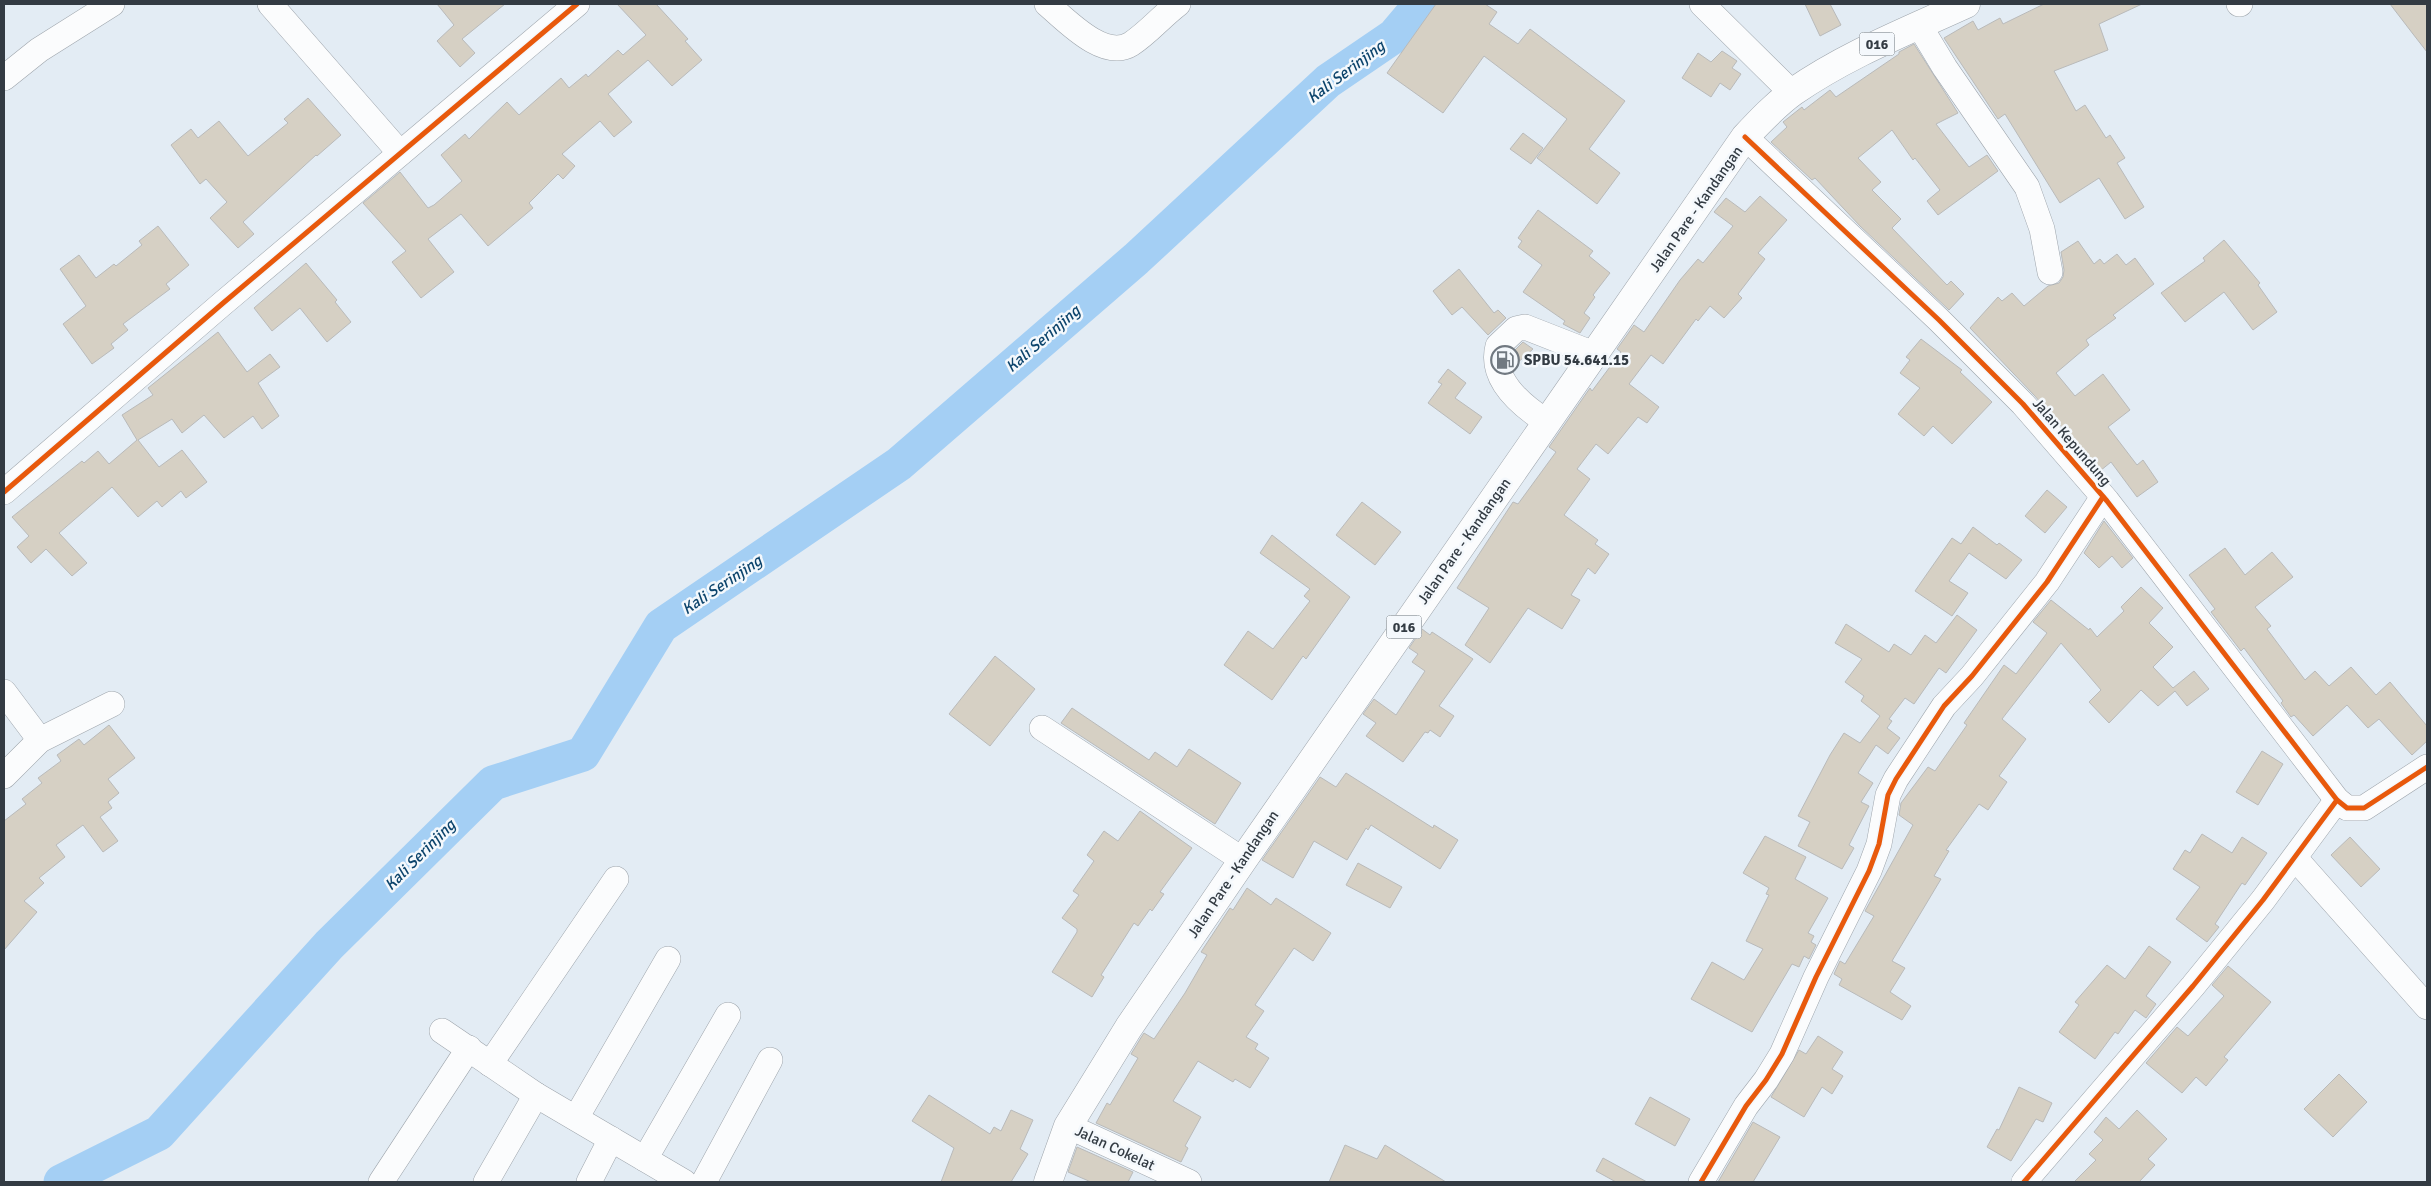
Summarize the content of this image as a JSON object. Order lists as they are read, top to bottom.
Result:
{
  "streets": {
    "main road": ["016", "Jalan Pare - Kandangan"],
    "street": ["Jalan Kepundung", "Jalan Cokelat"]
  },
  "crossings": [
    ["016", "Jalan Pare - Kandangan"],
    ["Jalan Pare - Kandangan", "Jalan Kepundung"],
    ["Jalan Pare - Kandangan", "Jalan Cokelat"]
  ],
  "water": ["Kali Serinjing"],
  "places": {
    "fuel station": ["SPBU 54.641.15"]
  }
}
